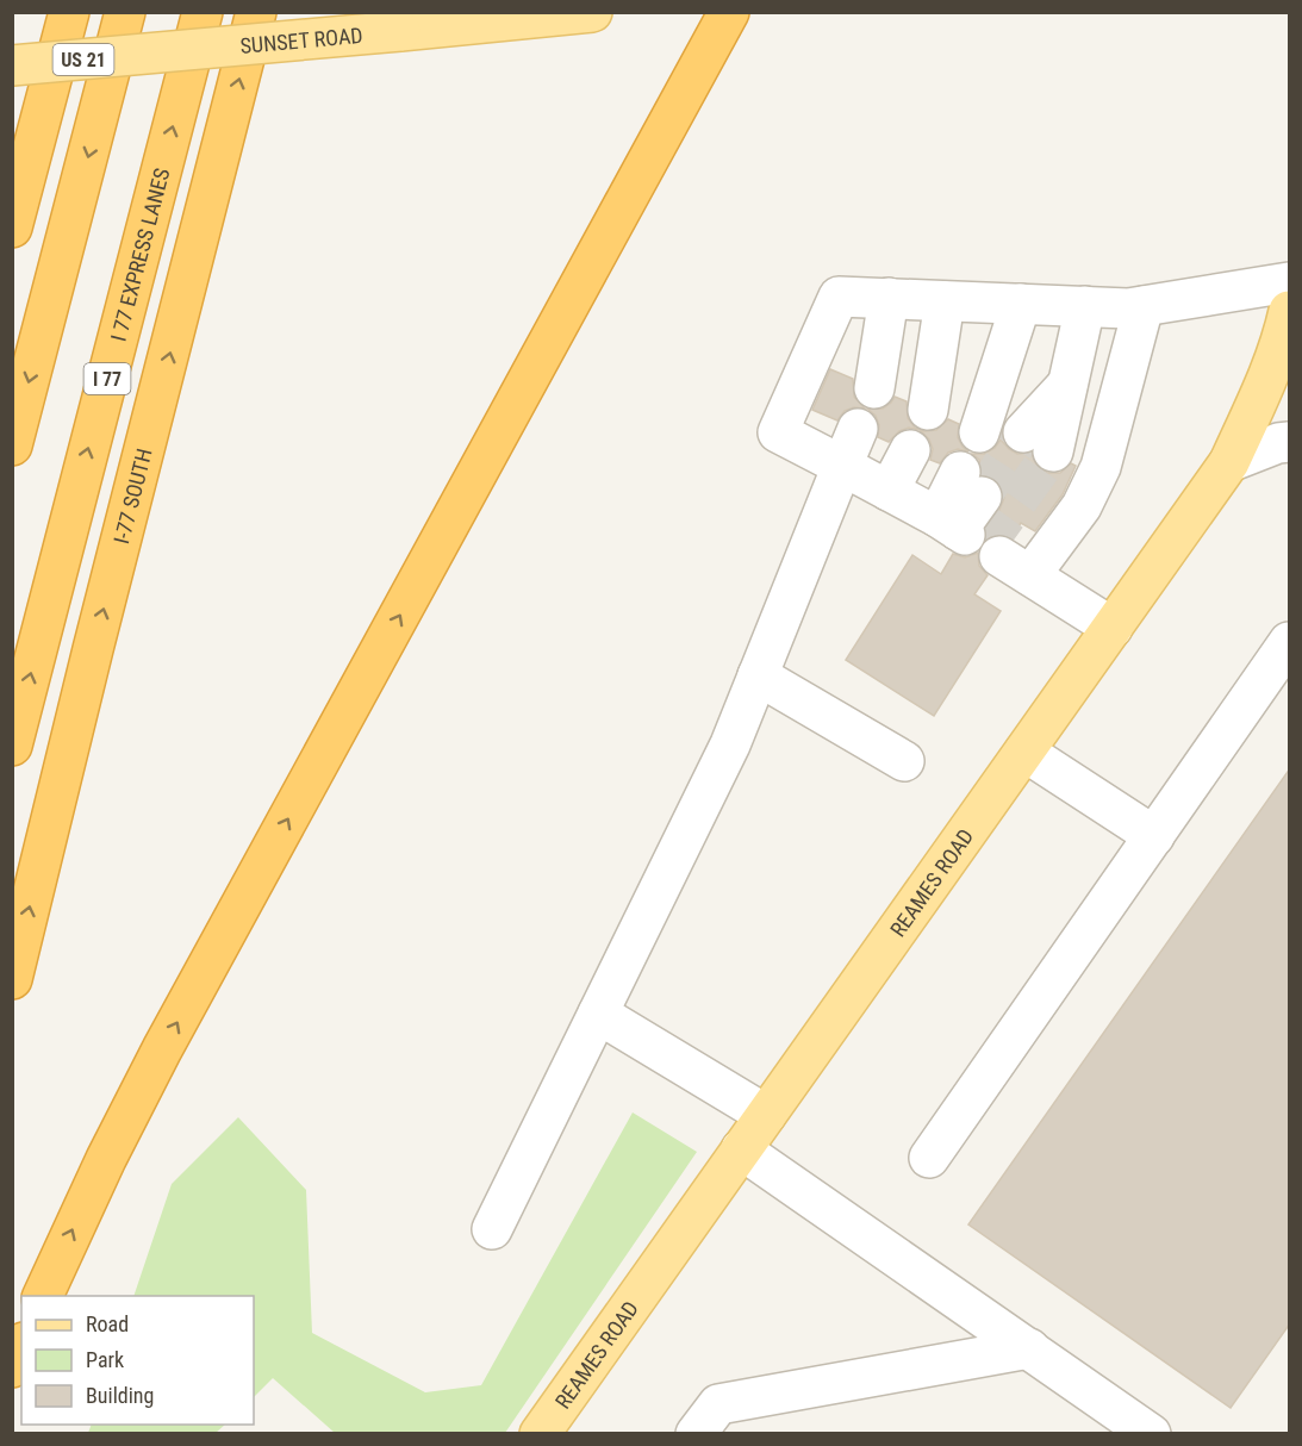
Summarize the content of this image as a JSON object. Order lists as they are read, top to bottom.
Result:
{
  "streets": {
    "highway": ["I 77 EXPRESS LANES", "I 77", "I-77 SOUTH"],
    "main road": ["SUNSET ROAD", "US 21", "REAMES ROAD"]
  },
  "legend": ["Road", "Park", "Building"]
}
